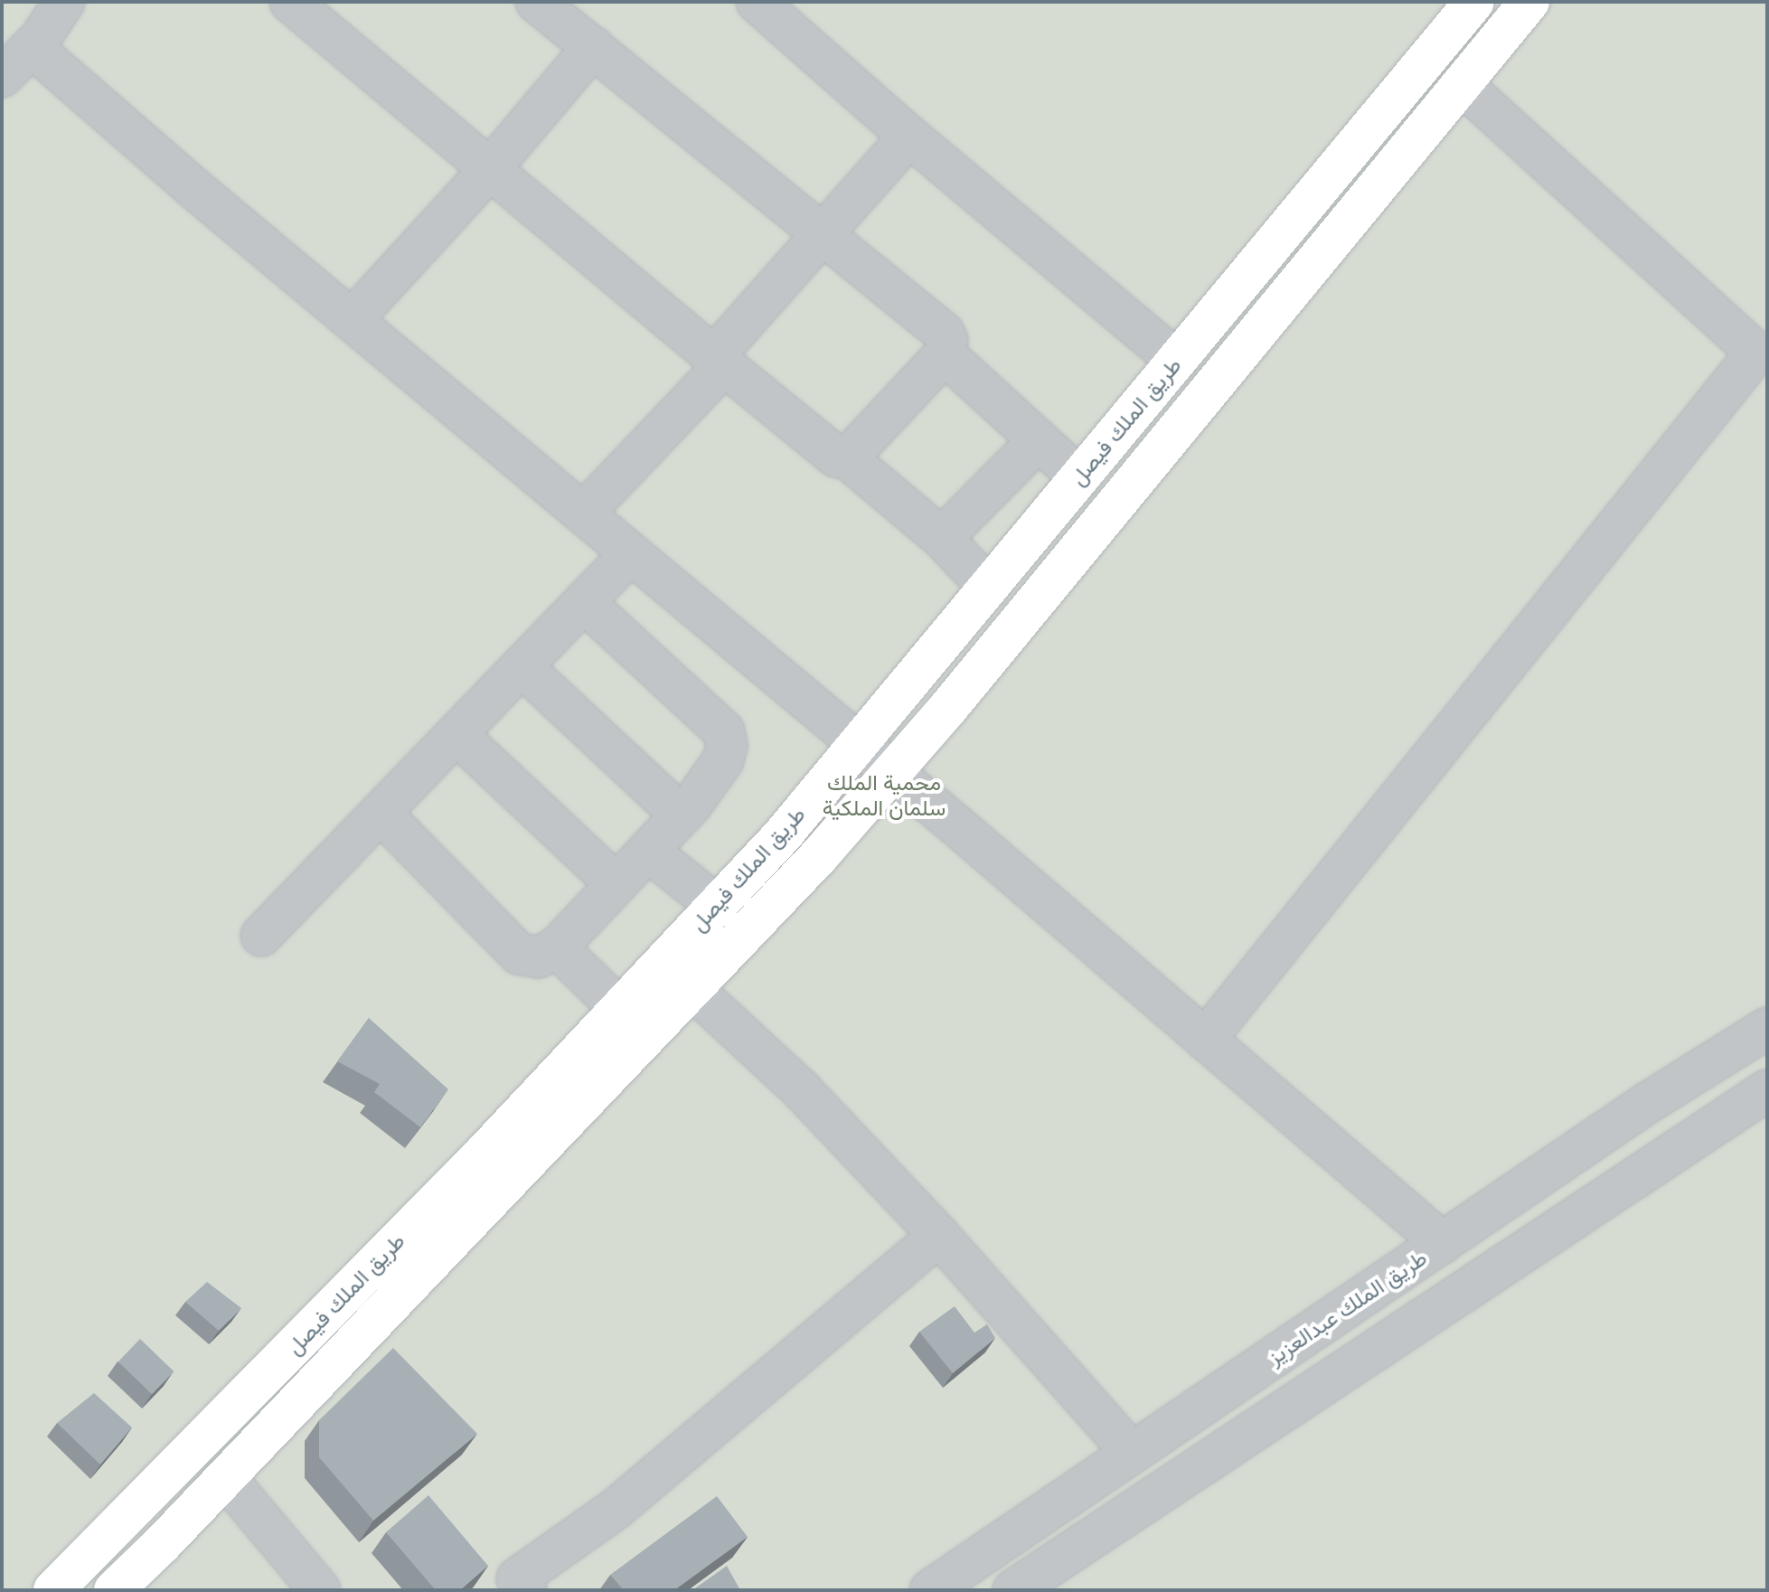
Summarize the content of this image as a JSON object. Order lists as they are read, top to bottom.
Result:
{
  "streets": {
    "main road": ["طريق الملك فيصل"],
    "street": ["طريق الملك عبدالعزيز"]
  },
  "parks": ["محمية الملك سلمان الملكية"]
}
